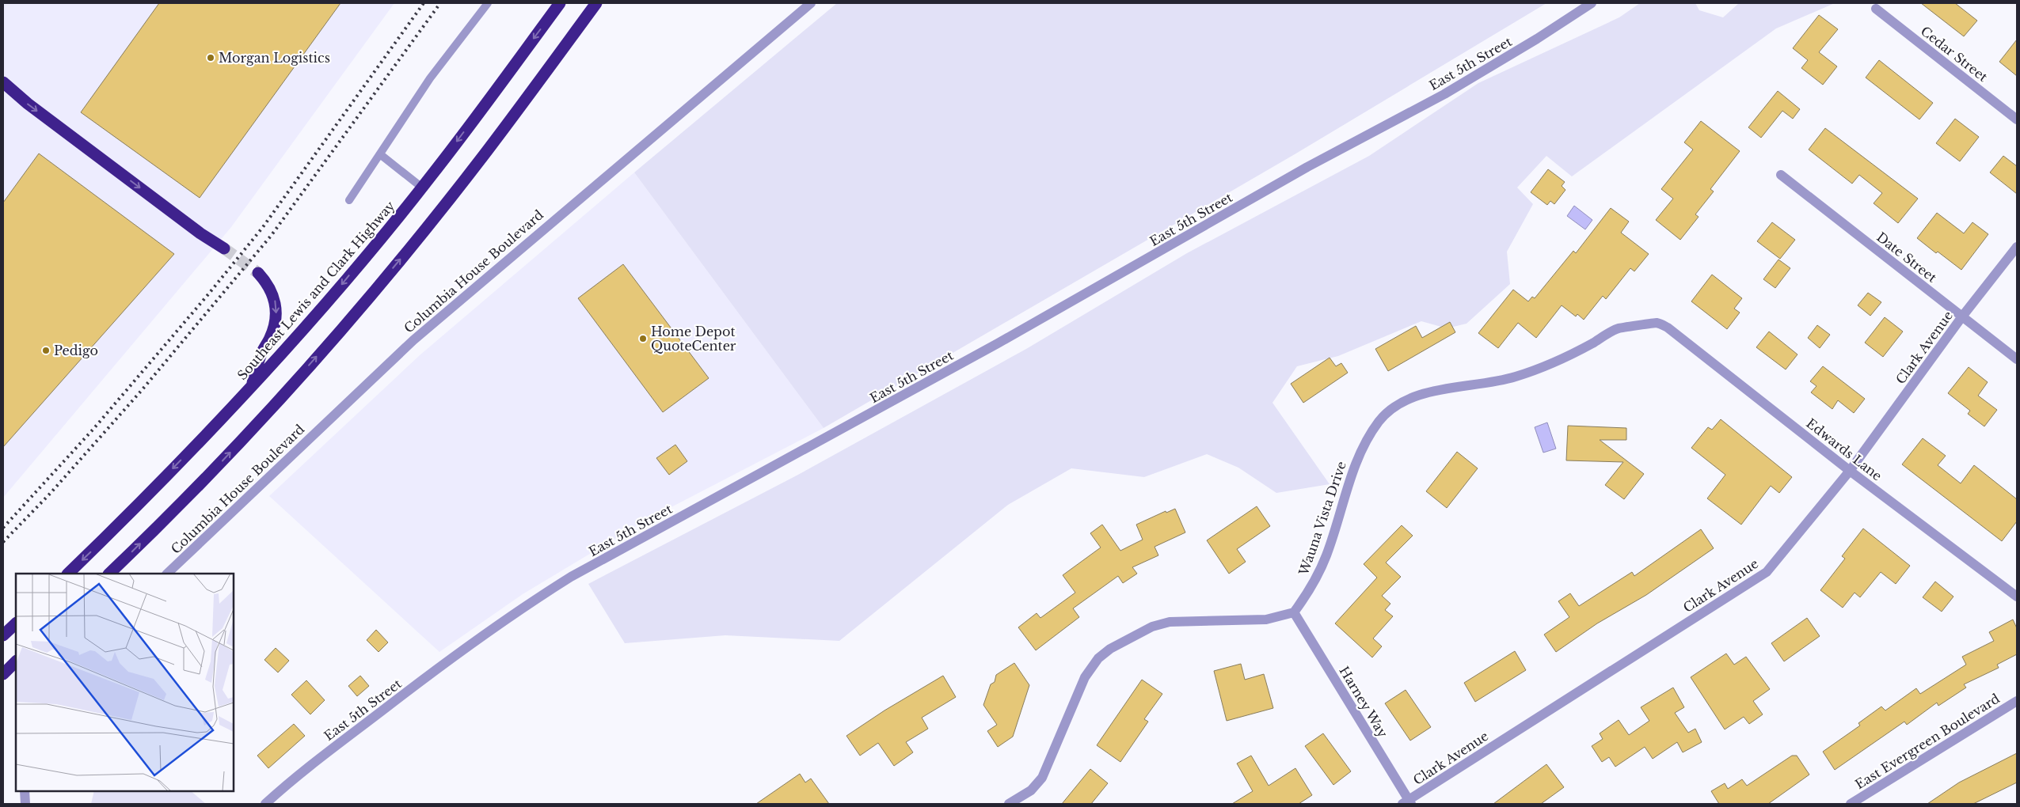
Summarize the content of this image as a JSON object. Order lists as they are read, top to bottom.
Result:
{
  "streets": {
    "highway": ["Southeast Lewis and Clark Highway"],
    "street": [
      "Cedar Street",
      "East 5th Street",
      "Date Street",
      "Columbia House Boulevard",
      "Clark Avenue",
      "Edwards Lane",
      "Wauna Vista Drive",
      "Harney Way",
      "East Evergreen Boulevard"
    ]
  },
  "crossings": [
    ["Date Street", "Clark Avenue"],
    ["Clark Avenue", "Edwards Lane"],
    ["Clark Avenue", "Harney Way"],
    ["Edwards Lane", "Wauna Vista Drive"],
    ["Wauna Vista Drive", "Harney Way"]
  ],
  "places": ["Morgan Logistics", "Home Depot QuoteCenter", "Pedigo"]
}
